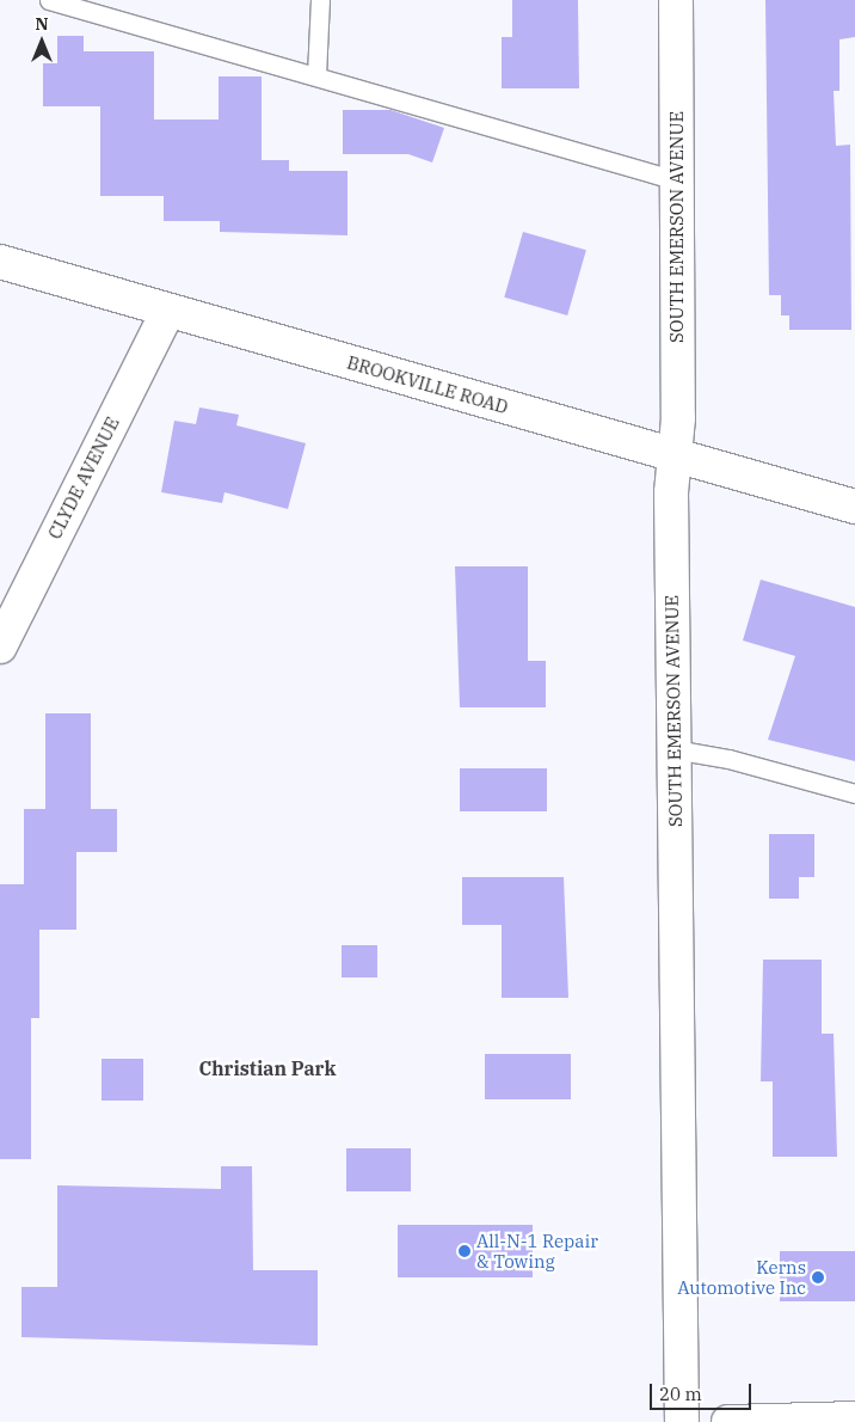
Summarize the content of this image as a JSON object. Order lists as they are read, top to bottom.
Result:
{
  "streets": {
    "main road": ["SOUTH EMERSON AVENUE", "BROOKVILLE ROAD", "CLYDE AVENUE"]
  },
  "crossings": [
    ["SOUTH EMERSON AVENUE", "BROOKVILLE ROAD"],
    ["BROOKVILLE ROAD", "CLYDE AVENUE"]
  ],
  "districts": ["Christian Park"],
  "places": ["All-N-1 Repair & Towing", "Kerns Automotive Inc"],
  "scale_bar": "20 m",
  "north": "top"
}
